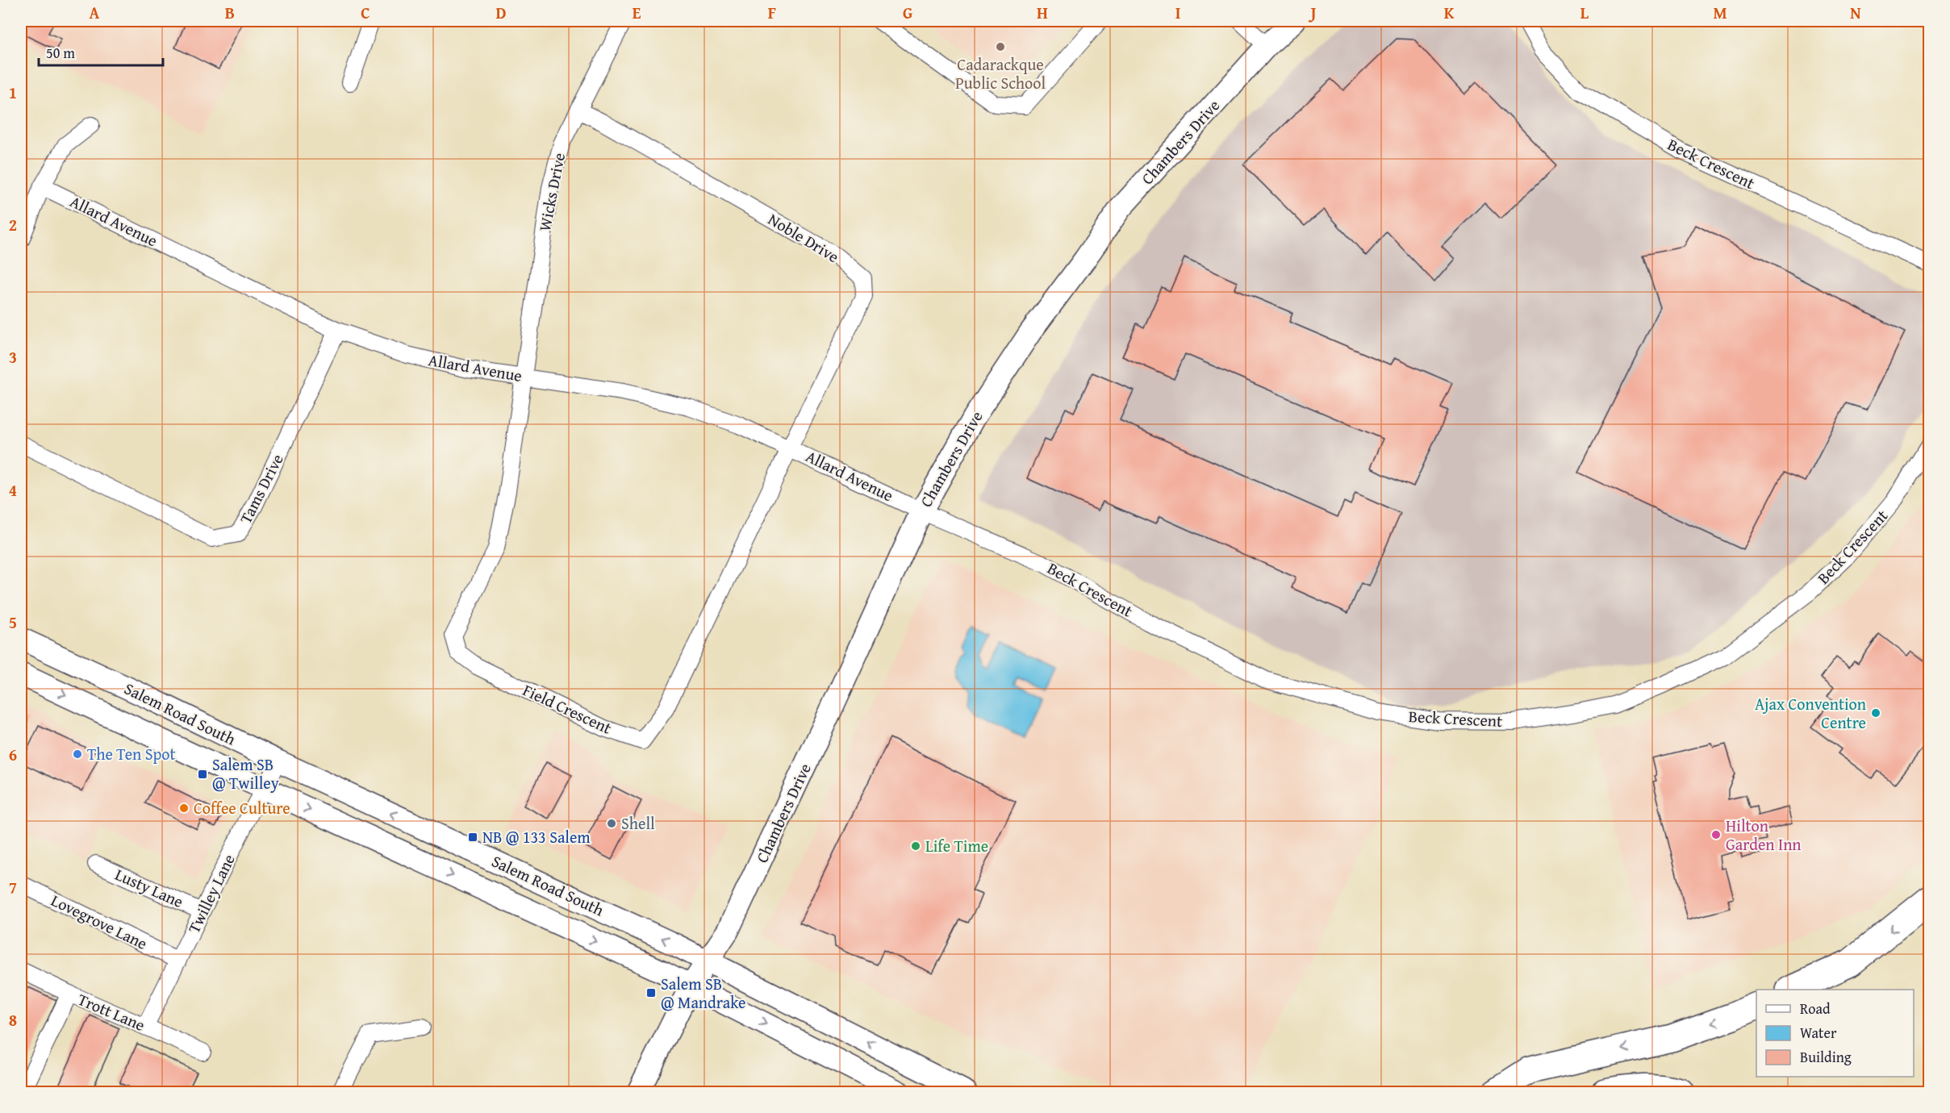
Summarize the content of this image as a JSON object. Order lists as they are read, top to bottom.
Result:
{
  "streets": {
    "main road": ["Chambers Drive", "Salem Road South"],
    "street": [
      "Beck Crescent",
      "Wicks Drive",
      "Allard Avenue",
      "Noble Drive",
      "Tams Drive",
      "Field Crescent",
      "Lusty Lane",
      "Twilley Lane",
      "Lovegrove Lane",
      "Trott Lane"
    ]
  },
  "crossings": [
    ["Chambers Drive", "Beck Crescent"],
    ["Chambers Drive", "Allard Avenue"],
    ["Chambers Drive", "Salem Road South"],
    ["Beck Crescent", "Allard Avenue"],
    ["Wicks Drive", "Allard Avenue"],
    ["Wicks Drive", "Noble Drive"],
    ["Wicks Drive", "Field Crescent"],
    ["Allard Avenue", "Noble Drive"],
    ["Allard Avenue", "Tams Drive"],
    ["Allard Avenue", "Field Crescent"],
    ["Noble Drive", "Field Crescent"],
    ["Salem Road South", "Twilley Lane"],
    ["Lusty Lane", "Twilley Lane"],
    ["Twilley Lane", "Lovegrove Lane"],
    ["Twilley Lane", "Trott Lane"]
  ],
  "places": {
    "other": [
      "Cadarackque Public School",
      "Ajax Convention Centre",
      "The Ten Spot",
      "Coffee Culture",
      "Shell",
      "Hilton Garden Inn",
      "Life Time"
    ],
    "transit": ["Salem SB @ Twilley", "NB @ 133 Salem", "Salem SB @ Mandrake"]
  },
  "legend": ["Road", "Water", "Building"],
  "scale_bar": "50 m",
  "grid": {
    "columns": [
      "A",
      "B",
      "C",
      "D",
      "E",
      "F",
      "G",
      "H",
      "I",
      "J",
      "K",
      "L",
      "M",
      "N"
    ],
    "rows": [
      "1",
      "2",
      "3",
      "4",
      "5",
      "6",
      "7",
      "8"
    ]
  }
}
